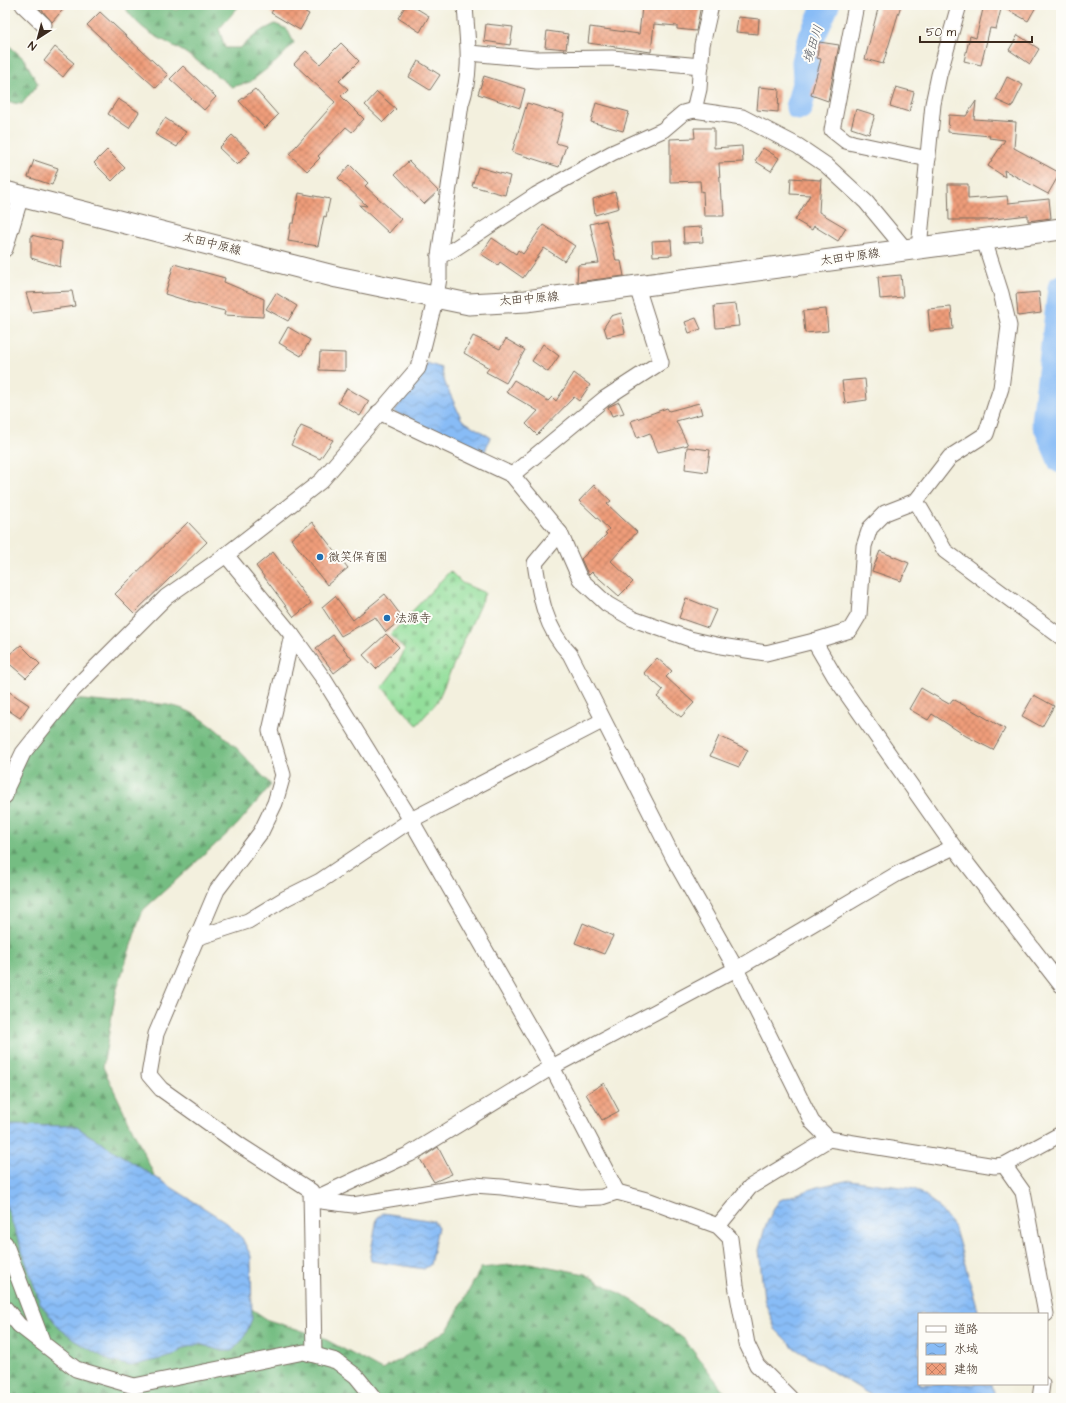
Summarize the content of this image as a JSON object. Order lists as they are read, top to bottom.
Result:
{
  "streets": {
    "main road": ["太田中原線"]
  },
  "water": ["境田川"],
  "places": ["微笑保育園", "法源寺"],
  "legend": ["道路", "水域", "建物"],
  "scale_bar": "50 m",
  "north": "bottom left"
}
